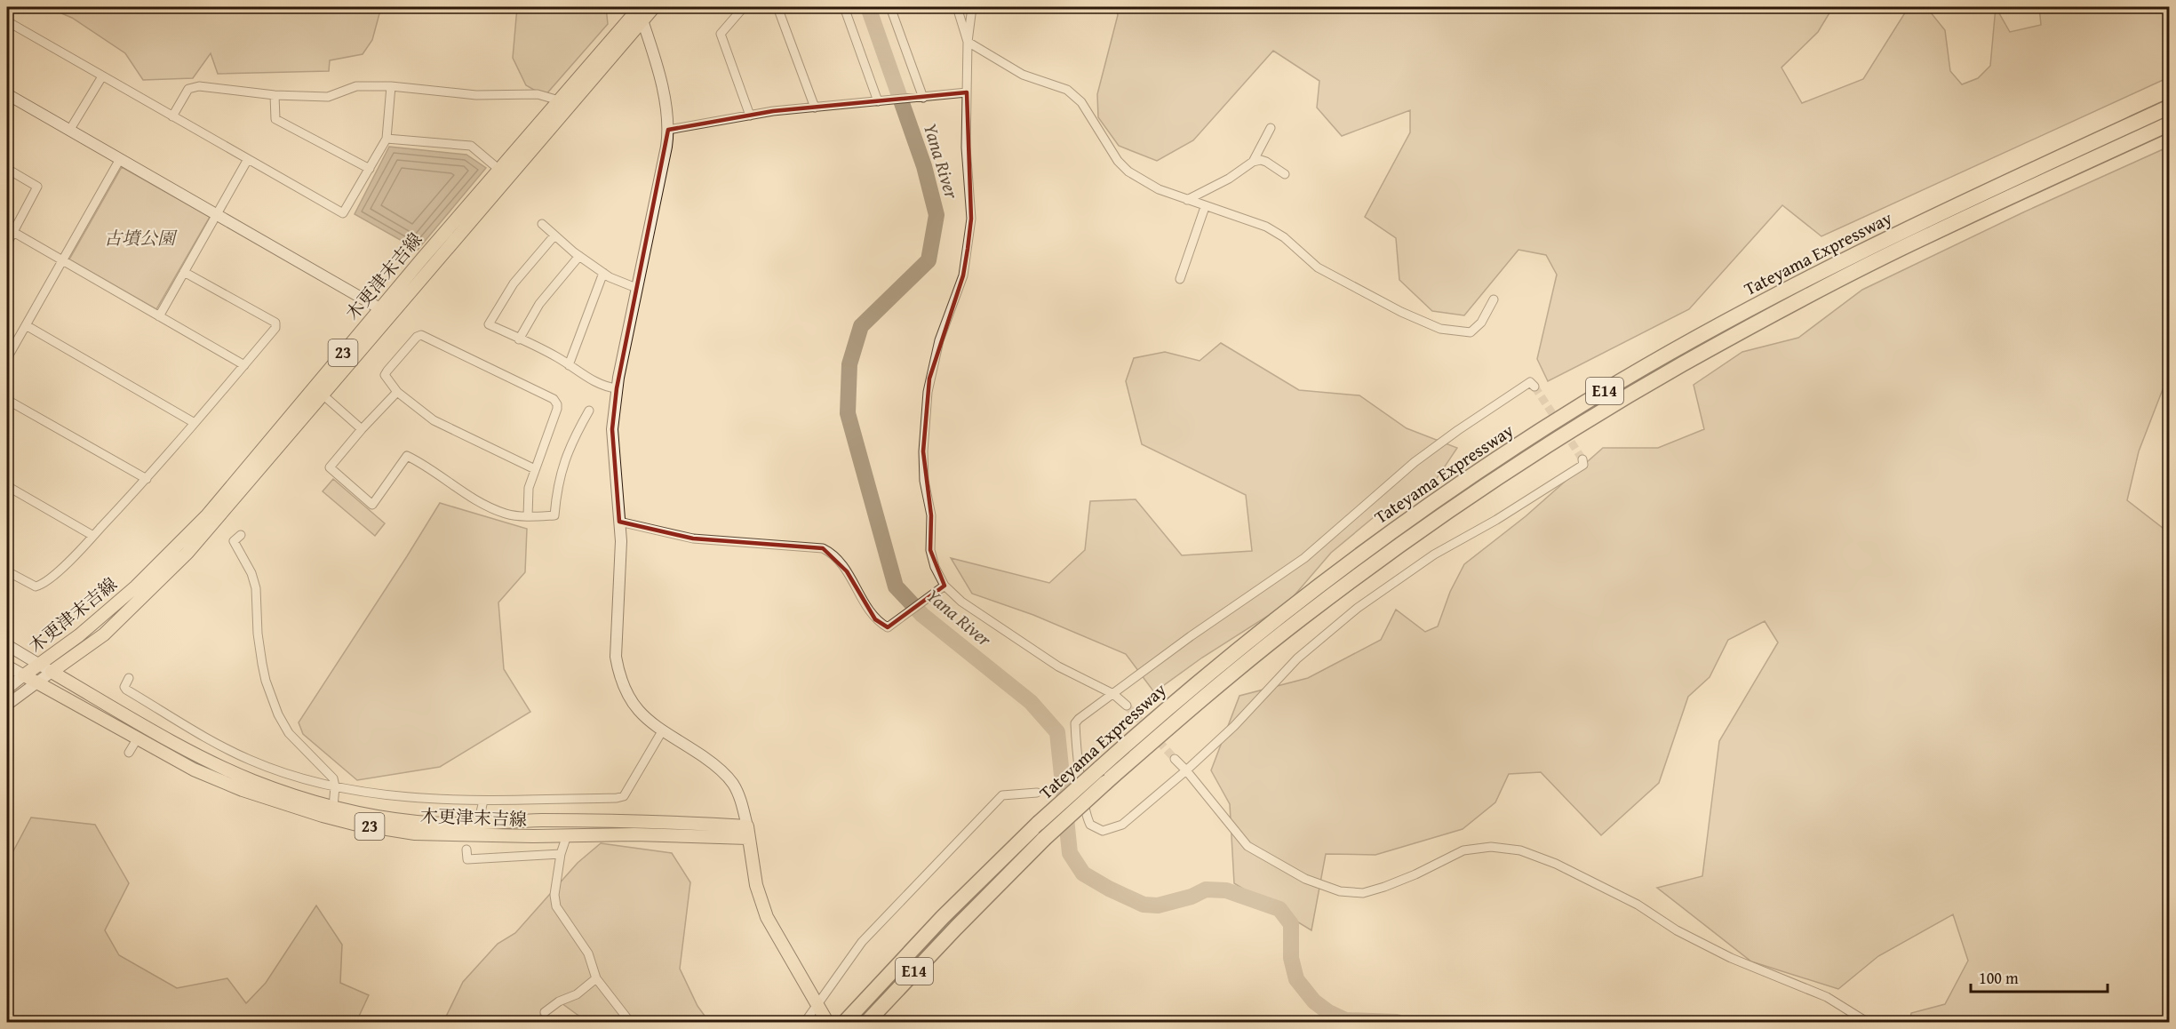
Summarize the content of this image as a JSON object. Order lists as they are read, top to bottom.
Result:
{
  "streets": {
    "highway": ["Tateyama Expressway", "E14"],
    "main road": ["木更津末吉線", "23"]
  },
  "water": ["Yana River"],
  "parks": ["古墳公園"],
  "scale_bar": "100 m"
}
